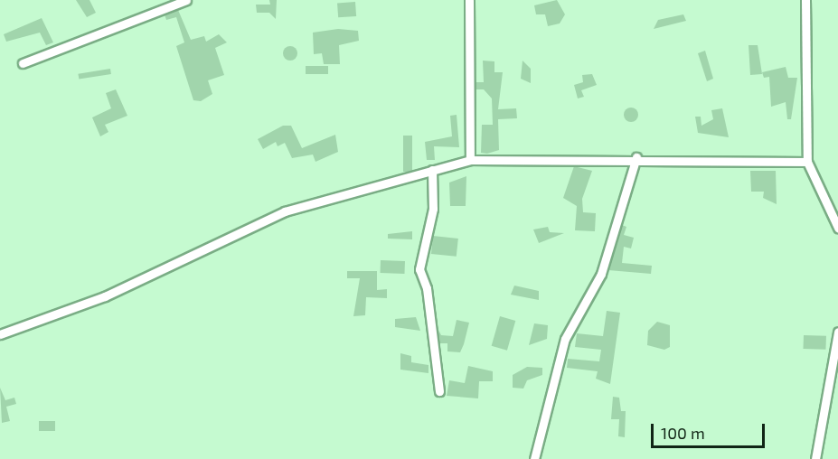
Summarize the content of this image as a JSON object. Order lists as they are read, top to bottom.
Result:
{
  "scale_bar": "100 m"
}
